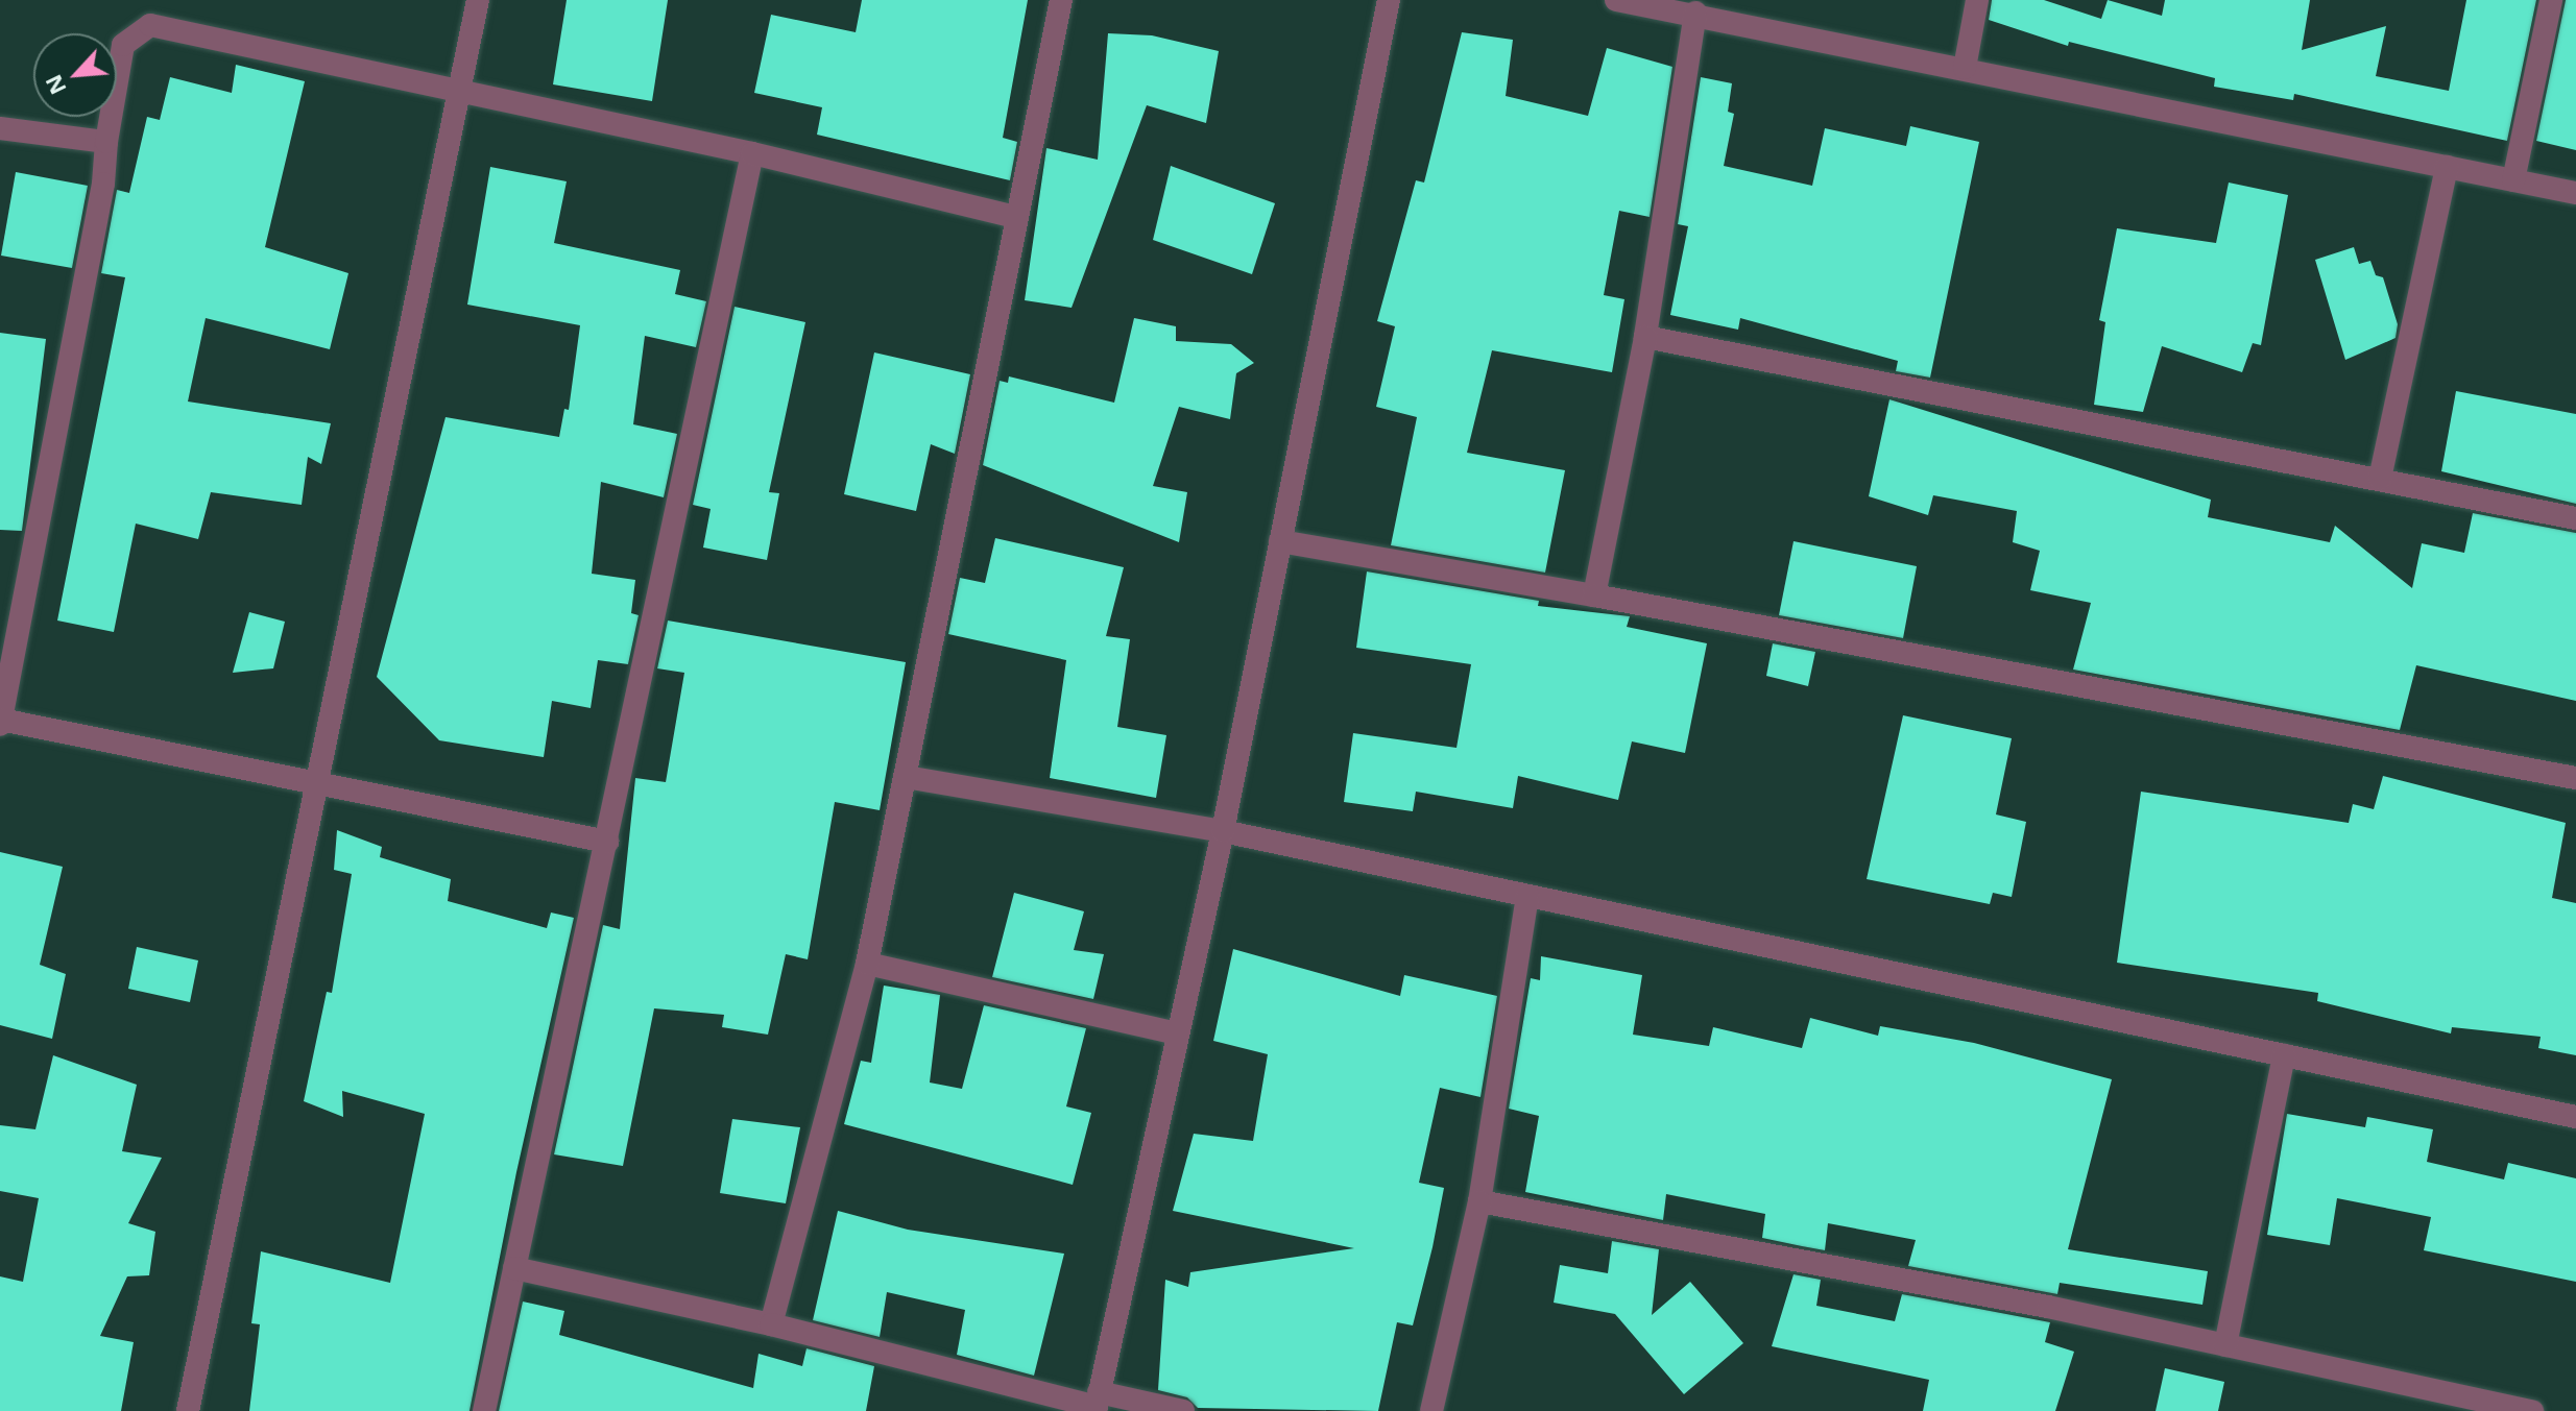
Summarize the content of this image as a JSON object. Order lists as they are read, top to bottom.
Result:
{
  "north": "bottom left"
}
